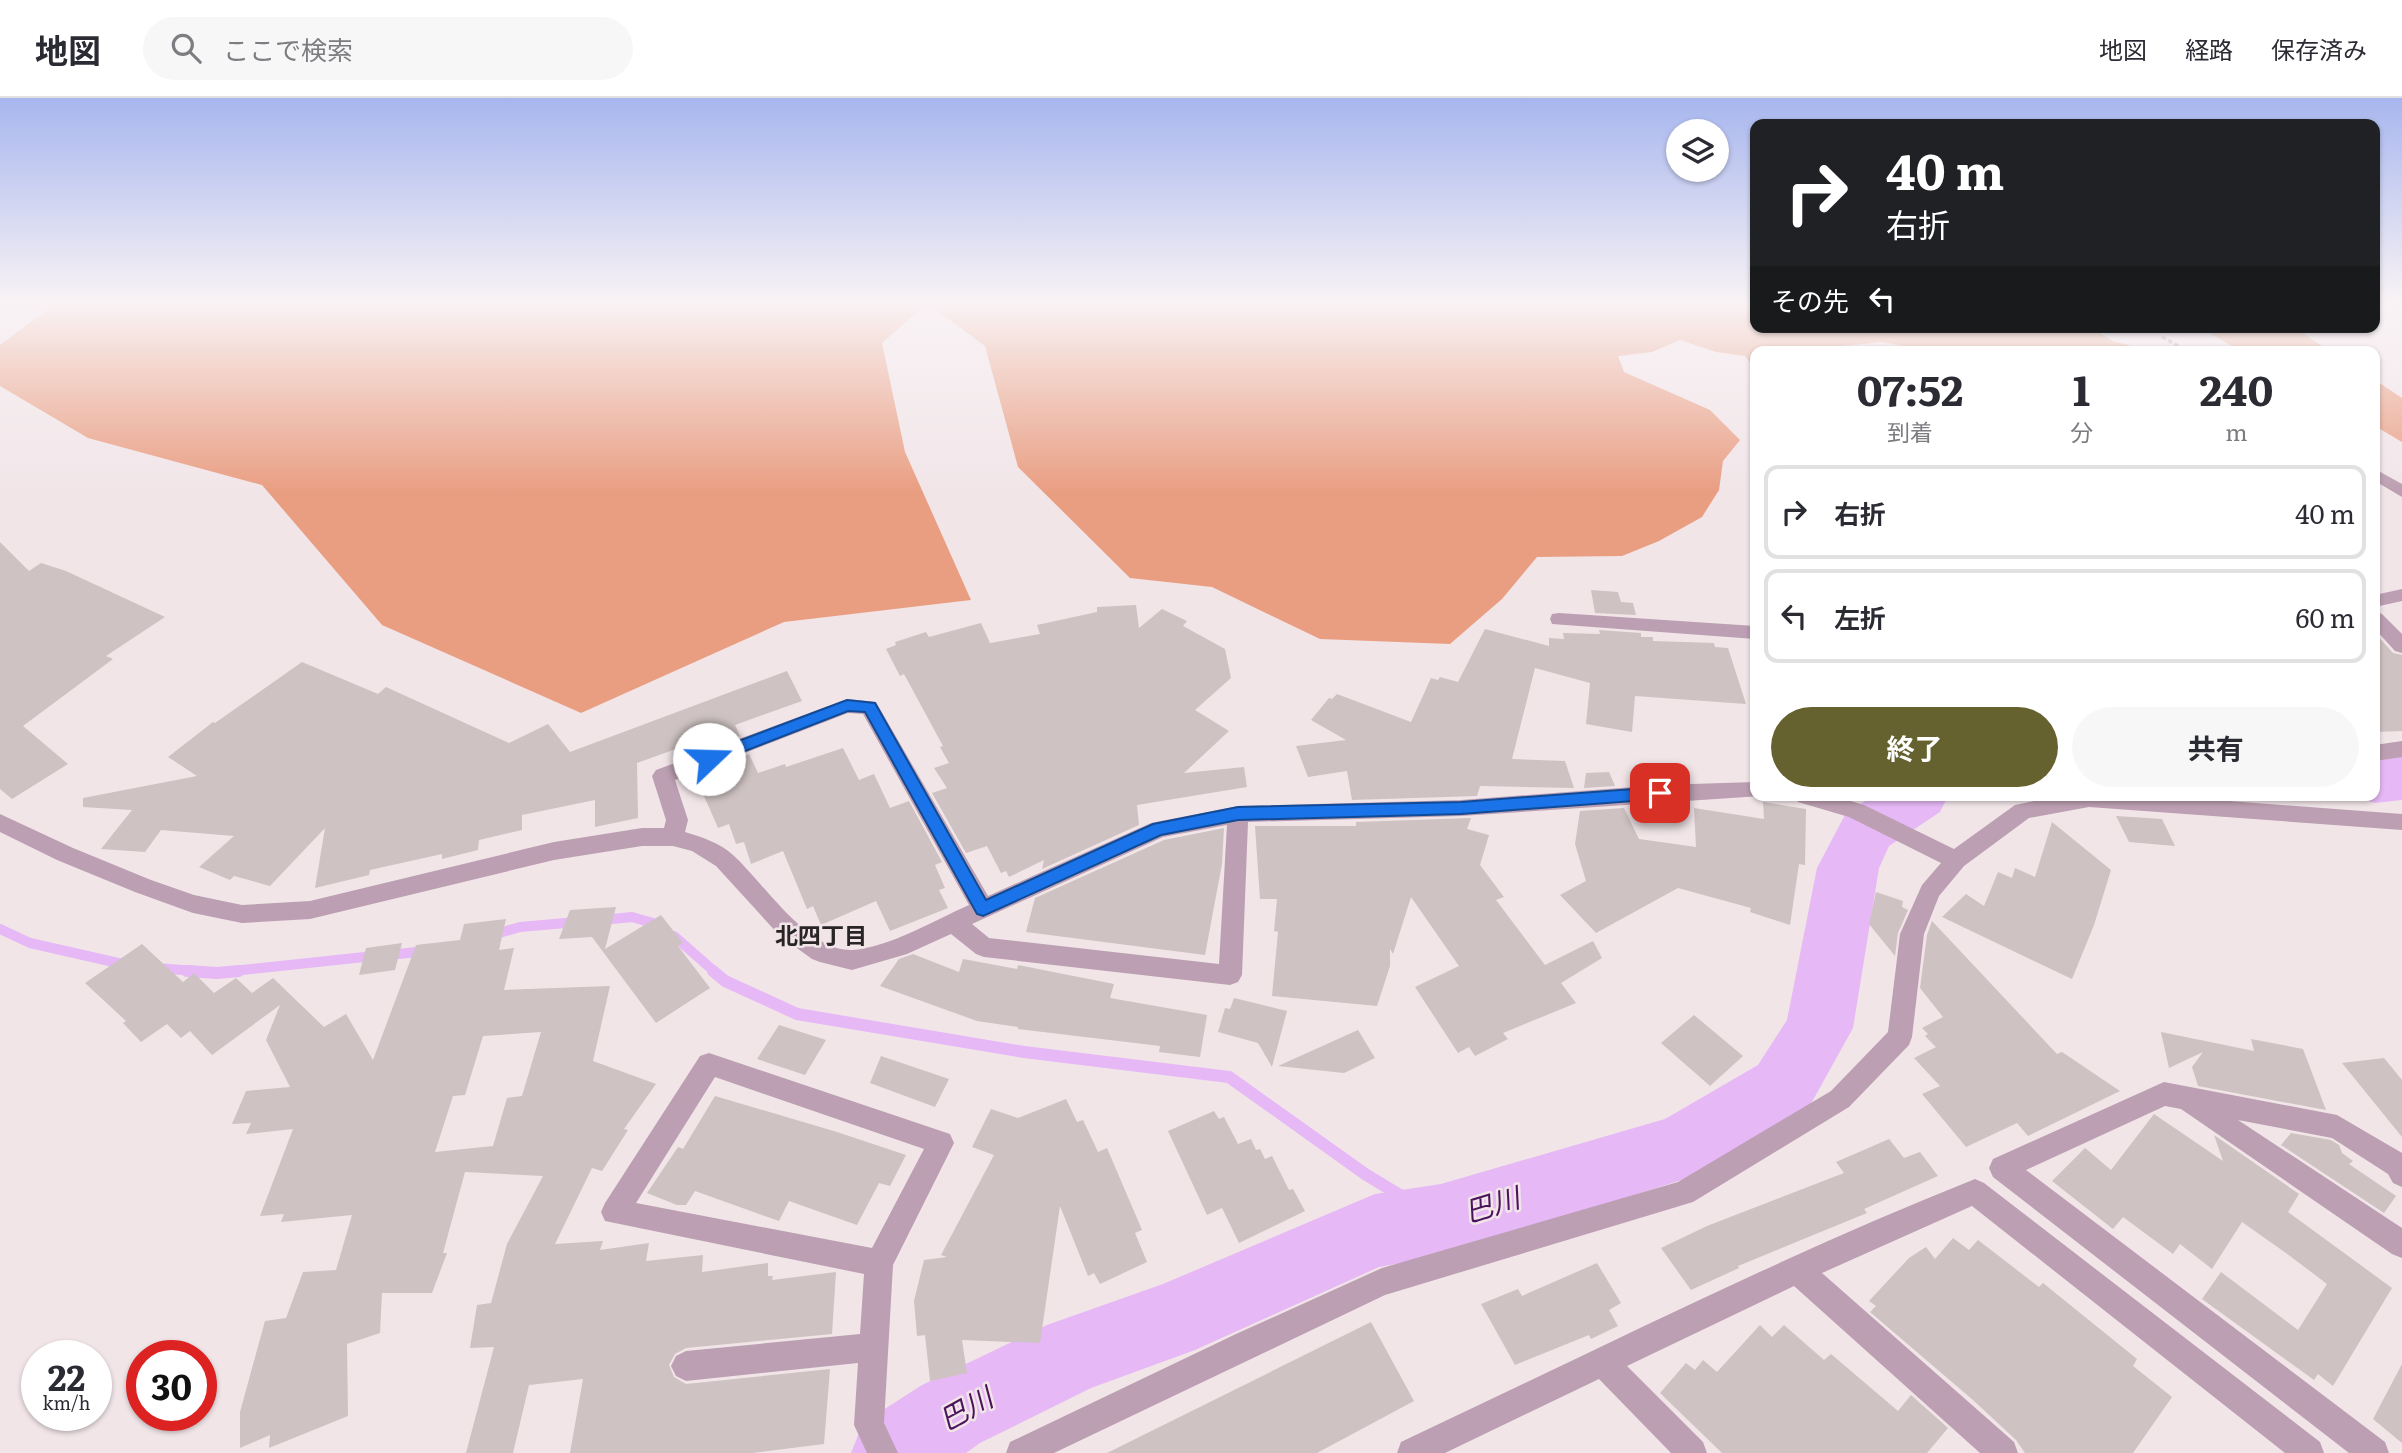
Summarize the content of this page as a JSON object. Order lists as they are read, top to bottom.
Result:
{
  "districts": ["北四丁目"],
  "water": ["巴川"],
  "page": {
    "header": "地図",
    "search": "ここで検索",
    "nav": ["地図", "経路", "保存済み"],
    "turn": ["40 m", "右折"],
    "then": "その先",
    "eta": [
      "07:52",
      "到着",
      "1",
      "分",
      "240",
      "m"
    ],
    "list": [
      {
        "name": "右折",
        "value": "40 m"
      },
      {
        "name": "左折",
        "value": "60 m"
      }
    ],
    "buttons": ["終了", "共有"],
    "speed": "22 km/h",
    "limit": "30"
  }
}
